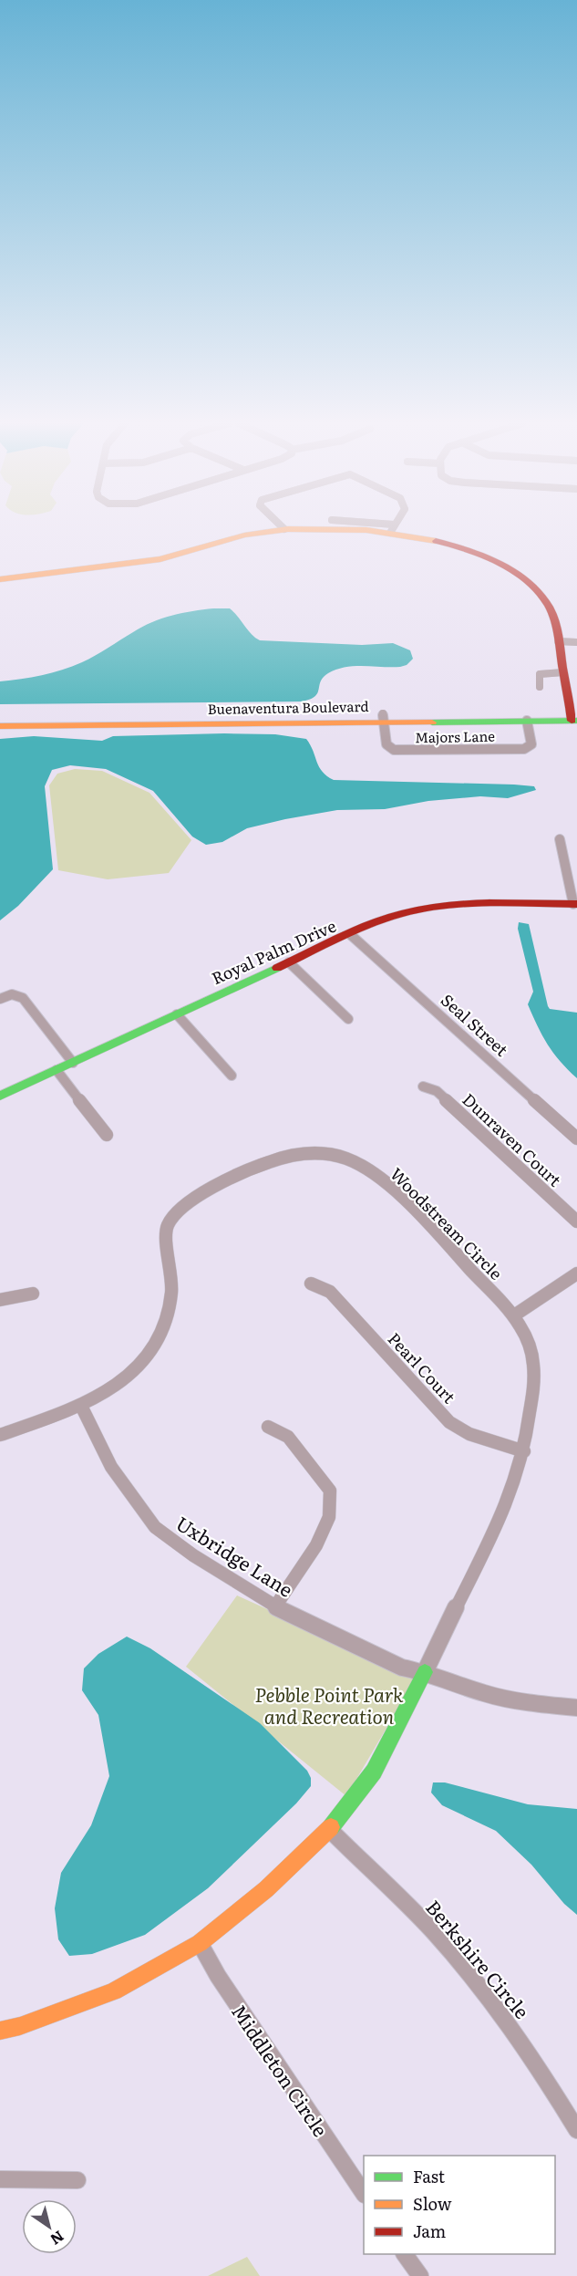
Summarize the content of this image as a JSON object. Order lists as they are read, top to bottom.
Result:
{
  "streets": {
    "street": [
      "Buenaventura Boulevard",
      "Majors Lane",
      "Royal Palm Drive",
      "Seal Street",
      "Dunraven Court",
      "Woodstream Circle",
      "Pearl Court",
      "Uxbridge Lane",
      "Berkshire Circle",
      "Middleton Circle"
    ]
  },
  "crossings": [
    ["Buenaventura Boulevard", "Majors Lane"],
    ["Royal Palm Drive", "Seal Street"],
    ["Woodstream Circle", "Pearl Court"],
    ["Woodstream Circle", "Uxbridge Lane"]
  ],
  "parks": ["Pebble Point Park and Recreation"],
  "legend": ["Fast", "Slow", "Jam"],
  "north": "bottom right"
}
